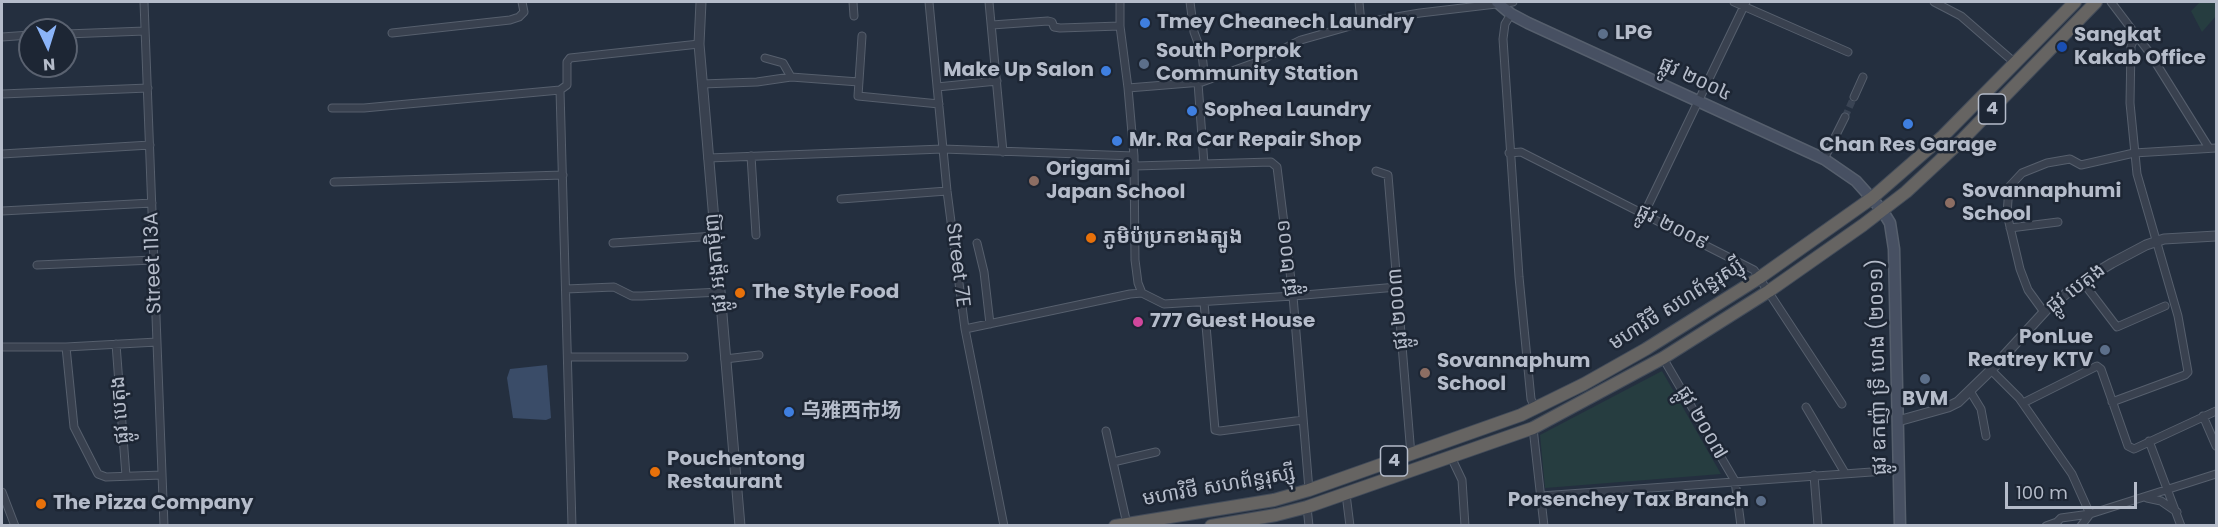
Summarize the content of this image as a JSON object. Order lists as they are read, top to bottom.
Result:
{
  "streets": {
    "highway": ["4", "មហាវិថី សហព័ន្ធរុស្ស៊ី"],
    "main road": ["ផ្លូវ ២០០៤", "ផ្លូវ ឧកញ៉ា ទ្រី ហេង (២០១១)"],
    "street": [
      "ផ្លូវ ២០០៩",
      "ផ្លូវ ២០០១",
      "Street 113A",
      "ផ្លូវ អង្តតាម៉ិញ",
      "Street 7E",
      "ផ្លូវ បេតុង",
      "ផ្លូវ ២០០៣",
      "ផ្លូវ ២០០៧"
    ]
  },
  "crossings": [
    ["ផ្លូវ ២០០៤", "មហាវិថី សហព័ន្ធរុស្ស៊ី"],
    ["ផ្លូវ ២០០៤", "ផ្លូវ ឧកញ៉ា ទ្រី ហេង (២០១១)"],
    ["ផ្លូវ ២០០៩", "មហាវិថី សហព័ន្ធរុស្ស៊ី"],
    ["ផ្លូវ ២០០១", "មហាវិថី សហព័ន្ធរុស្ស៊ី"],
    ["ផ្លូវ បេតុង", "ផ្លូវ ឧកញ៉ា ទ្រី ហេង (២០១១)"],
    ["មហាវិថី សហព័ន្ធរុស្ស៊ី", "ផ្លូវ ២០០៣"],
    ["មហាវិថី សហព័ន្ធរុស្ស៊ី", "ផ្លូវ ឧកញ៉ា ទ្រី ហេង (២០១១)"],
    ["មហាវិថី សហព័ន្ធរុស្ស៊ី", "ផ្លូវ ២០០៧"]
  ],
  "places": [
    "Tmey Cheanech Laundry",
    "LPG",
    "Sangkat Kakab Office",
    "South Porprok Community Station",
    "Make Up Salon",
    "Sophea Laundry",
    "Chan Res Garage",
    "Mr. Ra Car Repair Shop",
    "Origami Japan School",
    "Sovannaphumi School",
    "ភូមិប៉ប្រកខាងត្បូង",
    "The Style Food",
    "777 Guest House",
    "PonLue Reatrey KTV",
    "Sovannaphum School",
    "BVM",
    "乌雅西市场",
    "Pouchentong Restaurant",
    "Porsenchey Tax Branch",
    "The Pizza Company"
  ],
  "scale_bar": "100 m",
  "north": "bottom"
}
